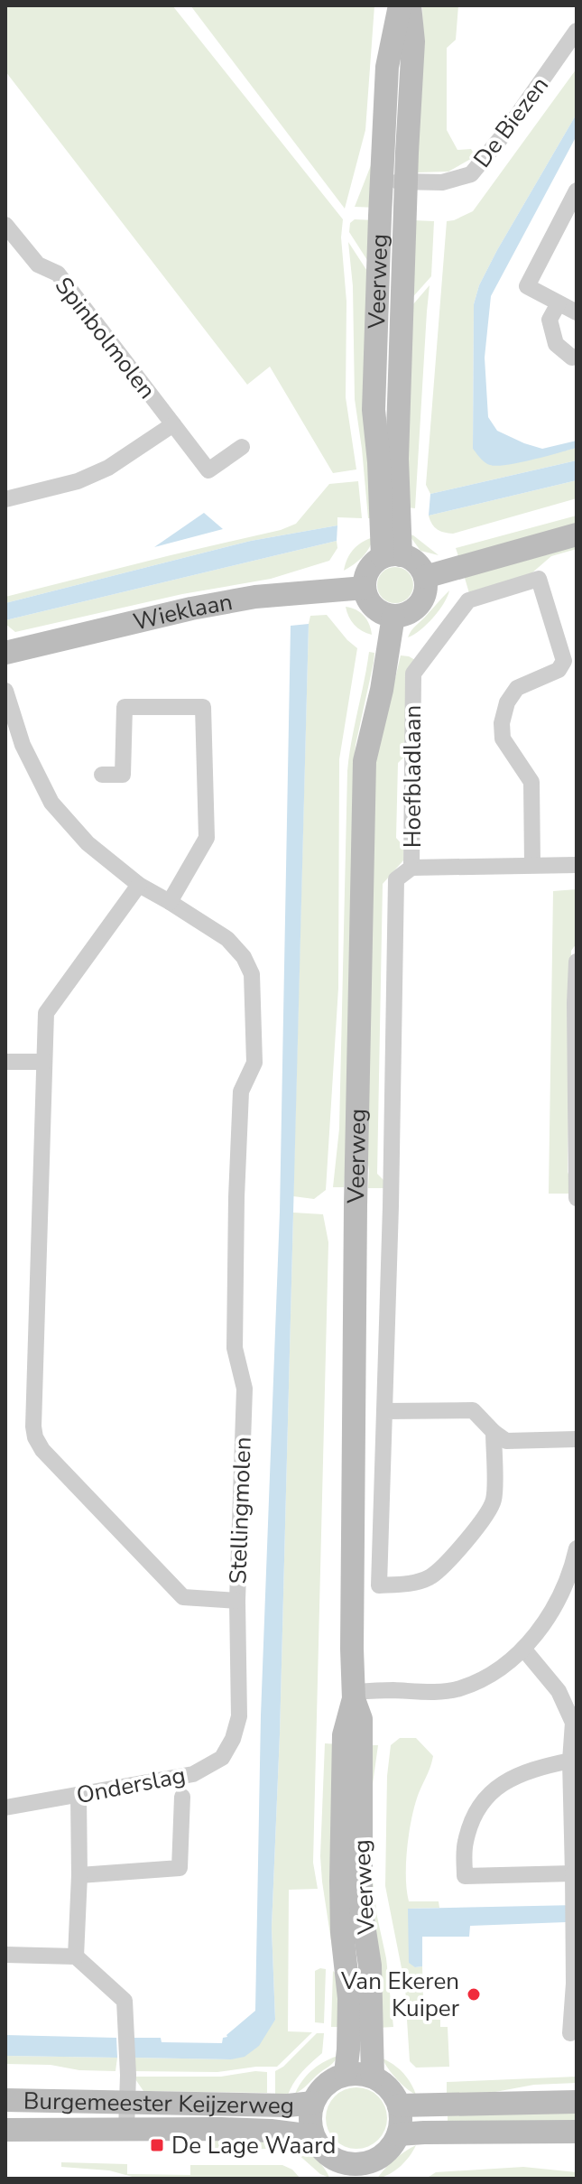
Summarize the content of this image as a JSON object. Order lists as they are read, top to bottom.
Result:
{
  "streets": {
    "street": [
      "De Biezen",
      "Veerweg",
      "Spinbolmolen",
      "Wieklaan",
      "Hoefbladlaan",
      "Stellingmolen",
      "Onderslag",
      "Burgemeester Keijzerweg"
    ]
  },
  "crossings": [
    ["De Biezen", "Veerweg"],
    ["Veerweg", "Wieklaan"],
    ["Veerweg", "Burgemeester Keijzerweg"],
    ["Stellingmolen", "Onderslag"]
  ],
  "places": {
    "other": ["Van Ekeren Kuiper"],
    "transit": ["De Lage Waard"]
  }
}
